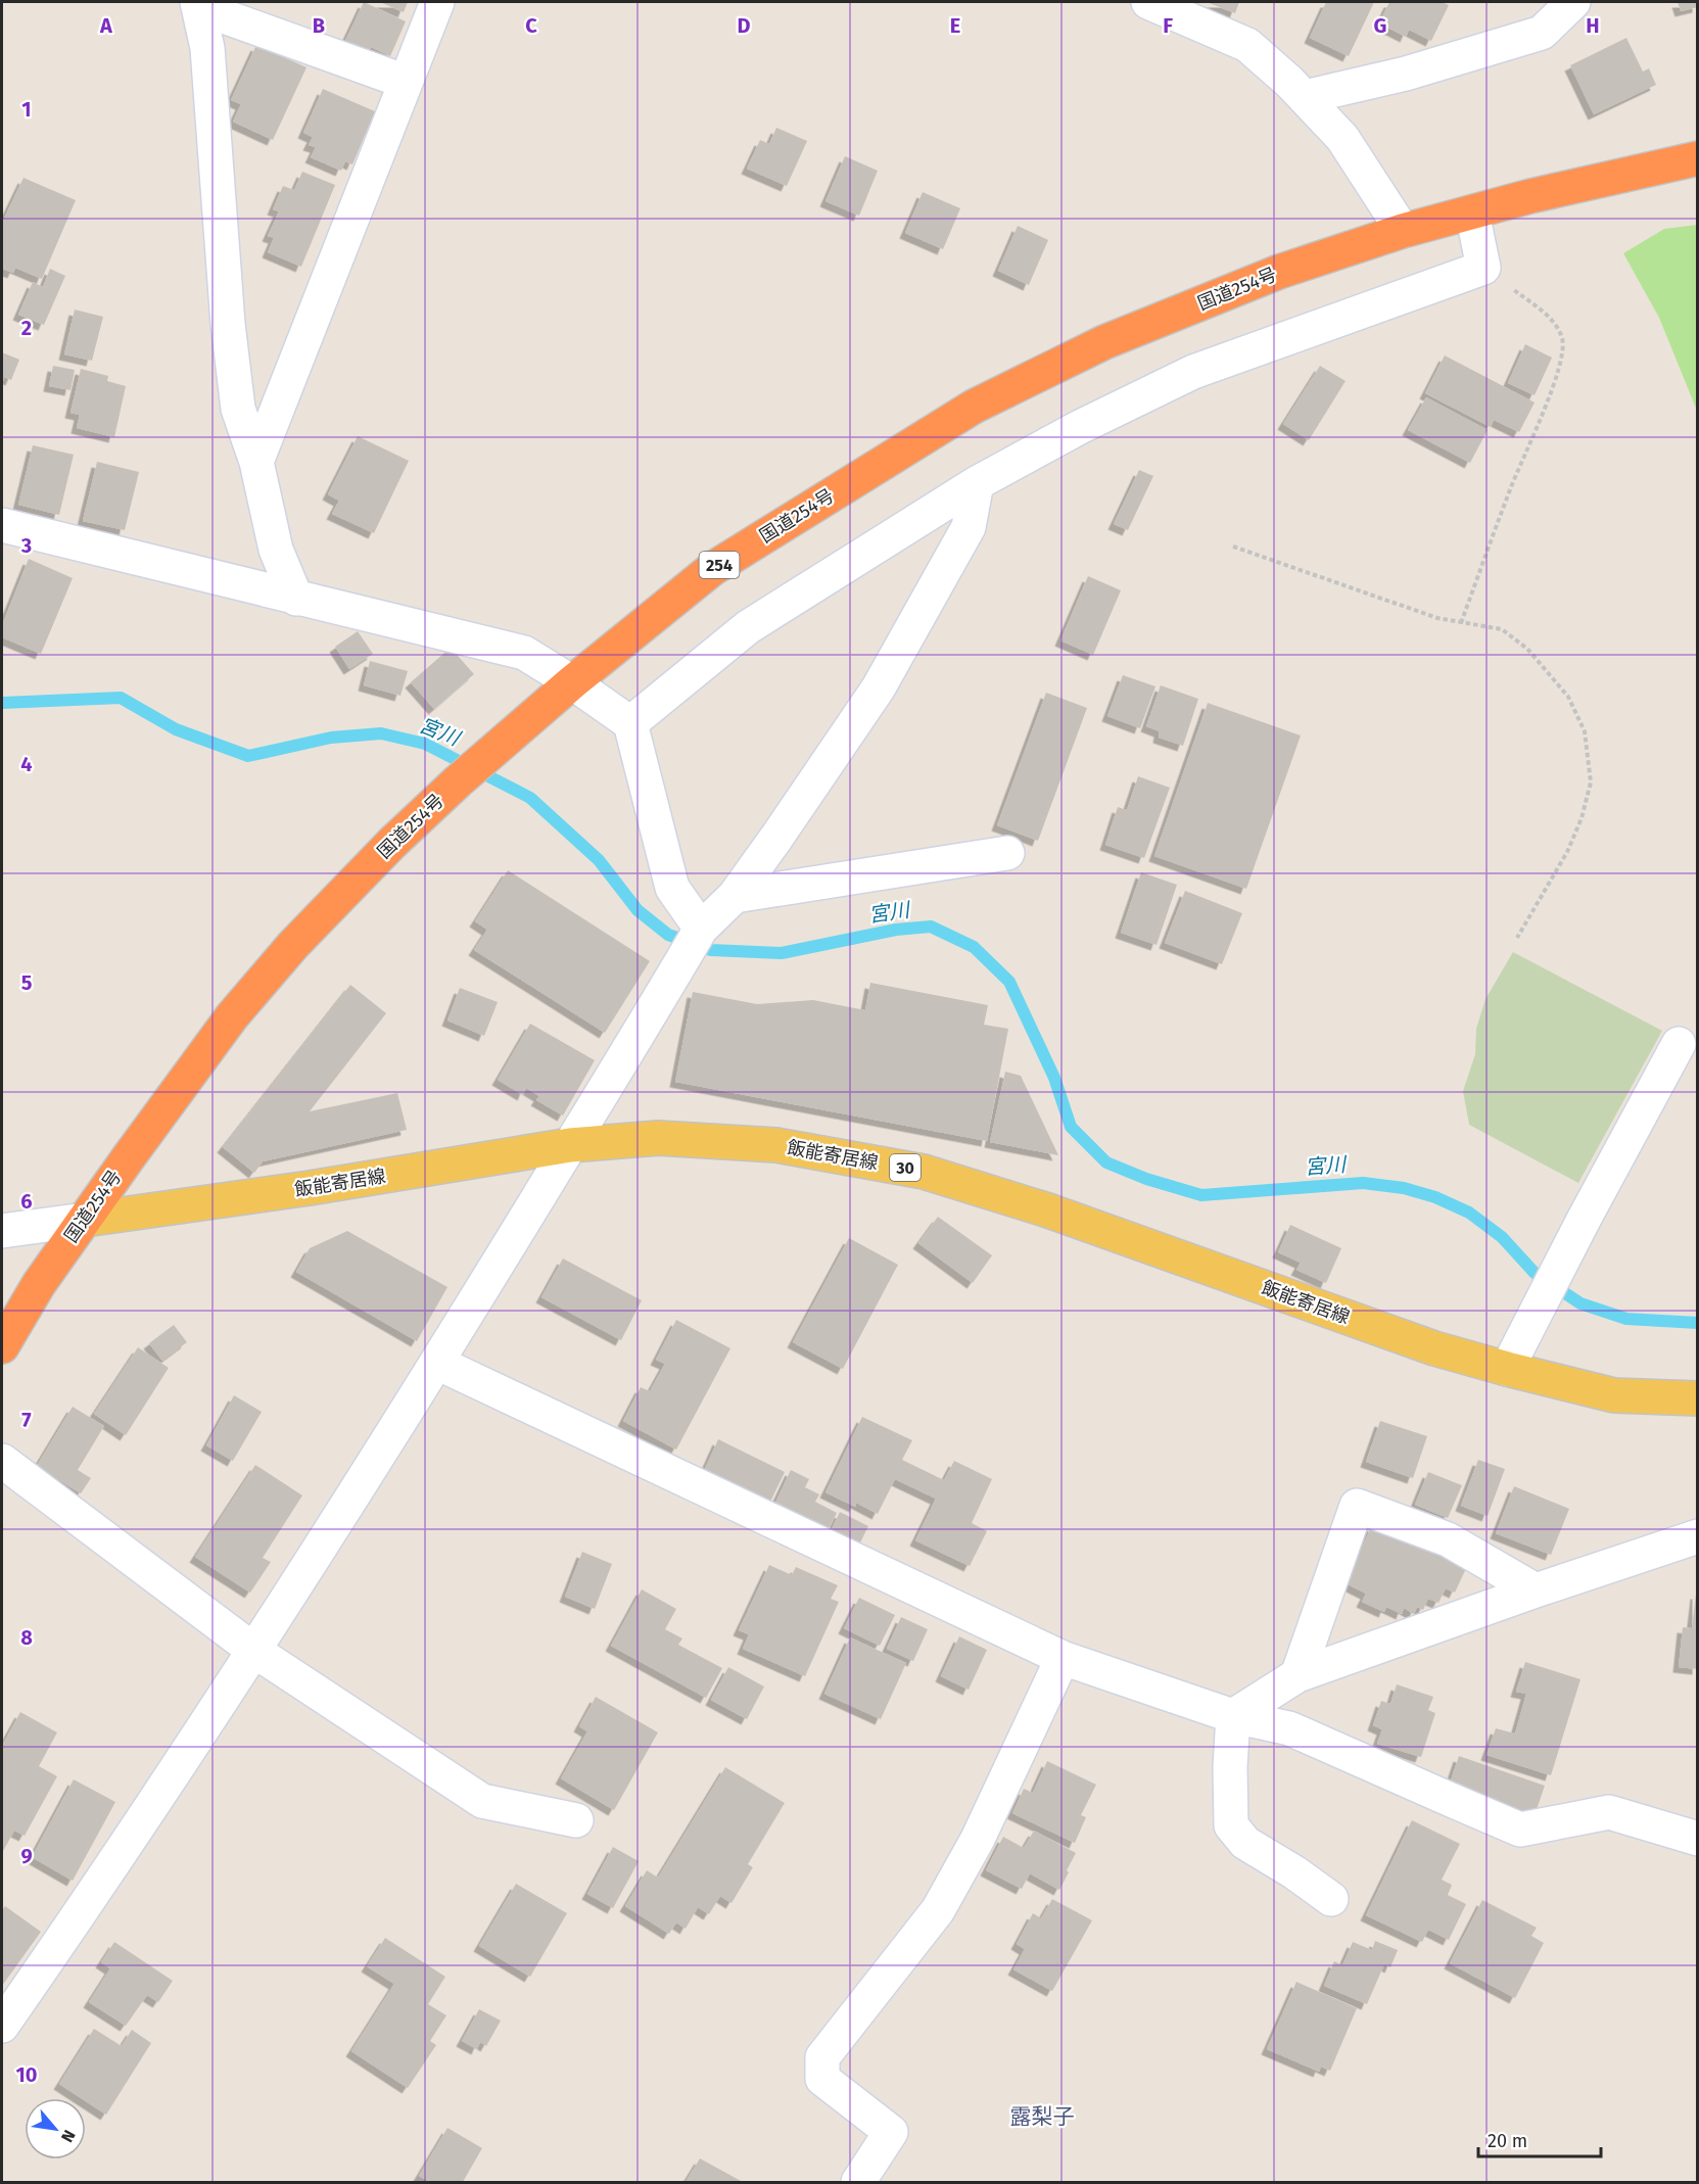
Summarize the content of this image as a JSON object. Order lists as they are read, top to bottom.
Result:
{
  "streets": {
    "highway": ["国道254号", "254"],
    "main road": ["飯能寄居線", "30"]
  },
  "crossings": [
    ["国道254号", "飯能寄居線"]
  ],
  "districts": ["露梨子"],
  "water": ["宮川"],
  "scale_bar": "20 m",
  "north": "bottom right",
  "grid": {
    "columns": [
      "A",
      "B",
      "C",
      "D",
      "E",
      "F",
      "G",
      "H"
    ],
    "rows": [
      "1",
      "2",
      "3",
      "4",
      "5",
      "6",
      "7",
      "8",
      "9",
      "10"
    ]
  }
}
